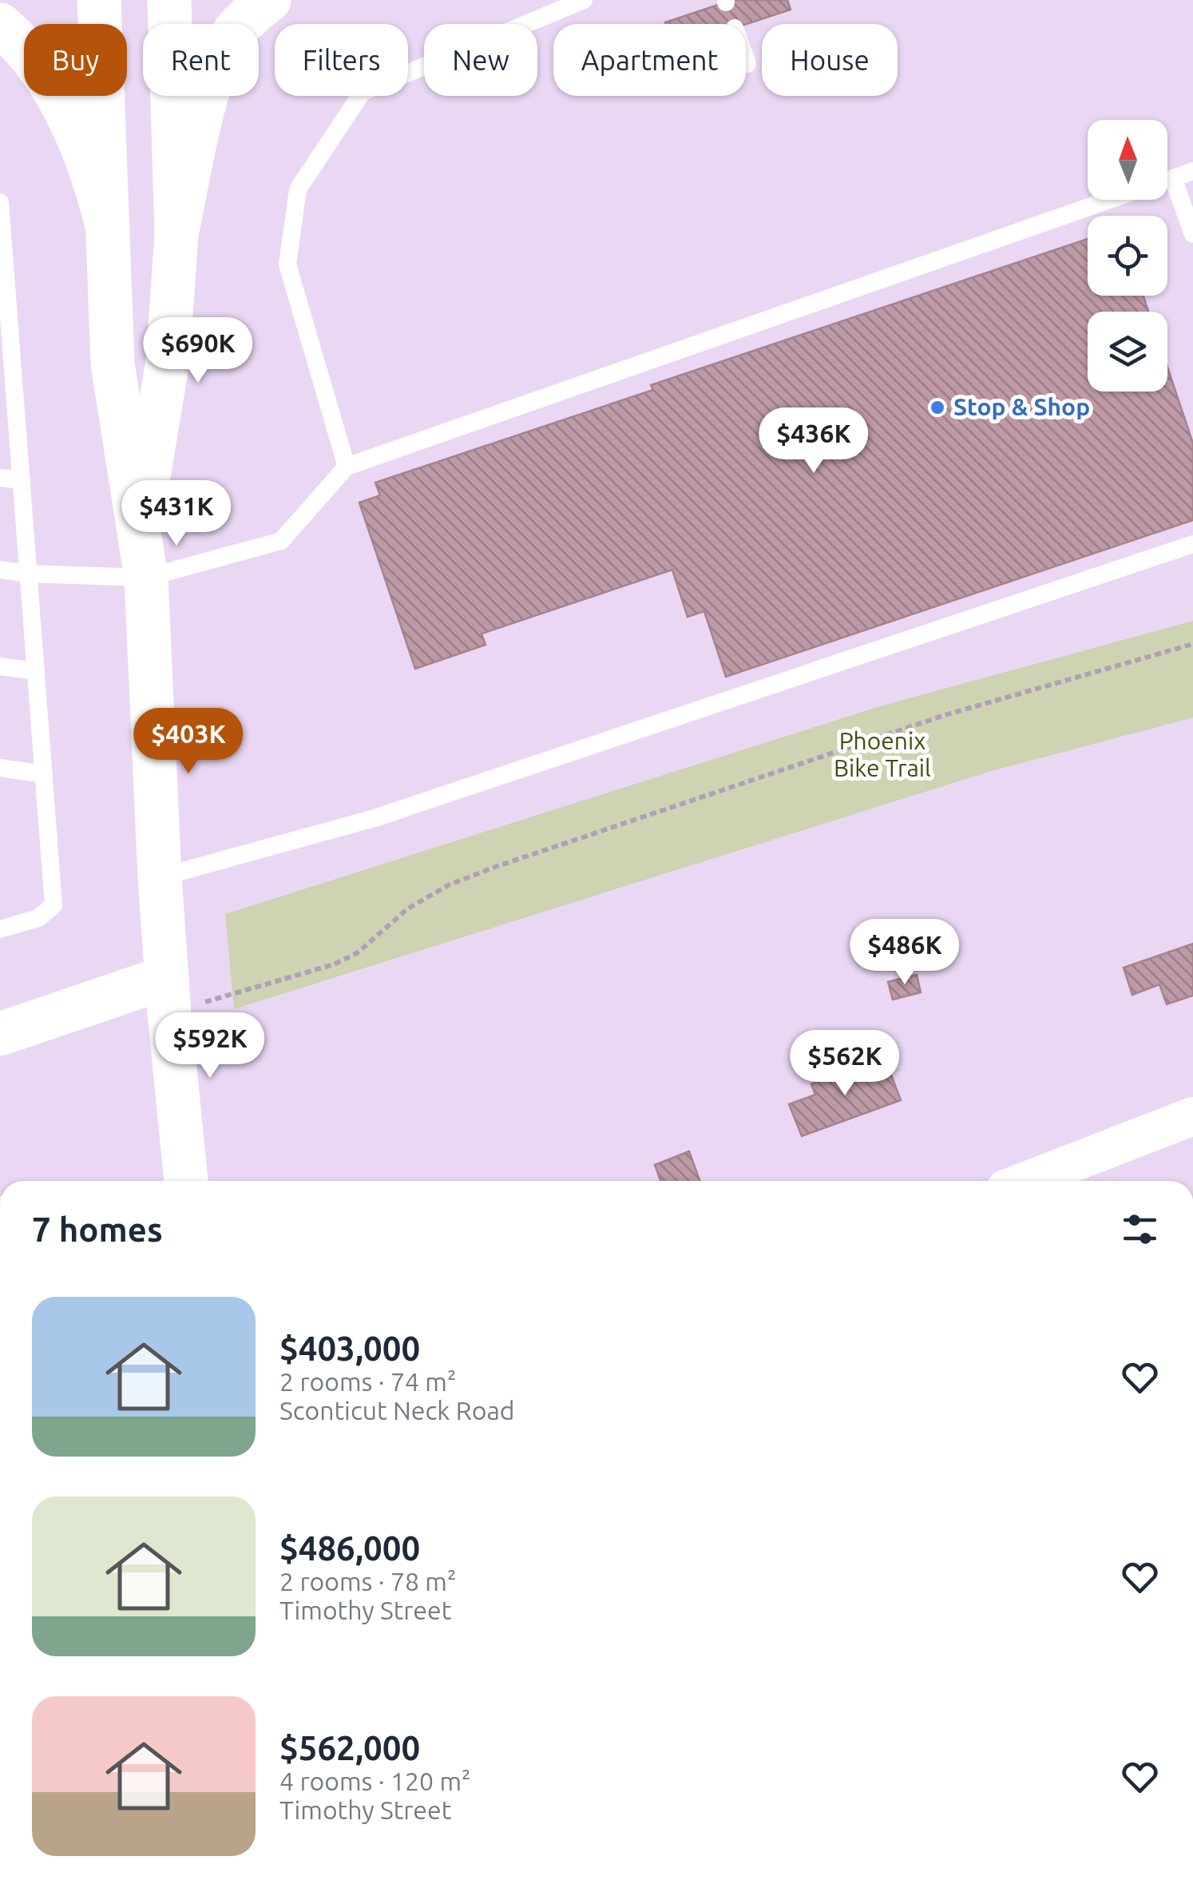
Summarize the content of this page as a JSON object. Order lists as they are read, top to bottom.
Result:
{
  "parks": ["Phoenix Bike Trail"],
  "places": ["Stop & Shop"],
  "north": "top",
  "page": {
    "chip": [
      "Buy",
      "Rent",
      "Filters",
      "New",
      "Apartment",
      "House"
    ],
    "price": [
      "$690K",
      "$436K",
      "$431K",
      "$403K",
      "$486K",
      "$592K",
      "$562K"
    ],
    "heading": "7 homes",
    "list": [
      {
        "name": "$403,000",
        "note": "2 rooms · 74 m² · Sconticut Neck Road"
      },
      {
        "name": "$486,000",
        "note": "2 rooms · 78 m² · Timothy Street"
      },
      {
        "name": "$562,000",
        "note": "4 rooms · 120 m² · Timothy Street"
      }
    ]
  }
}
